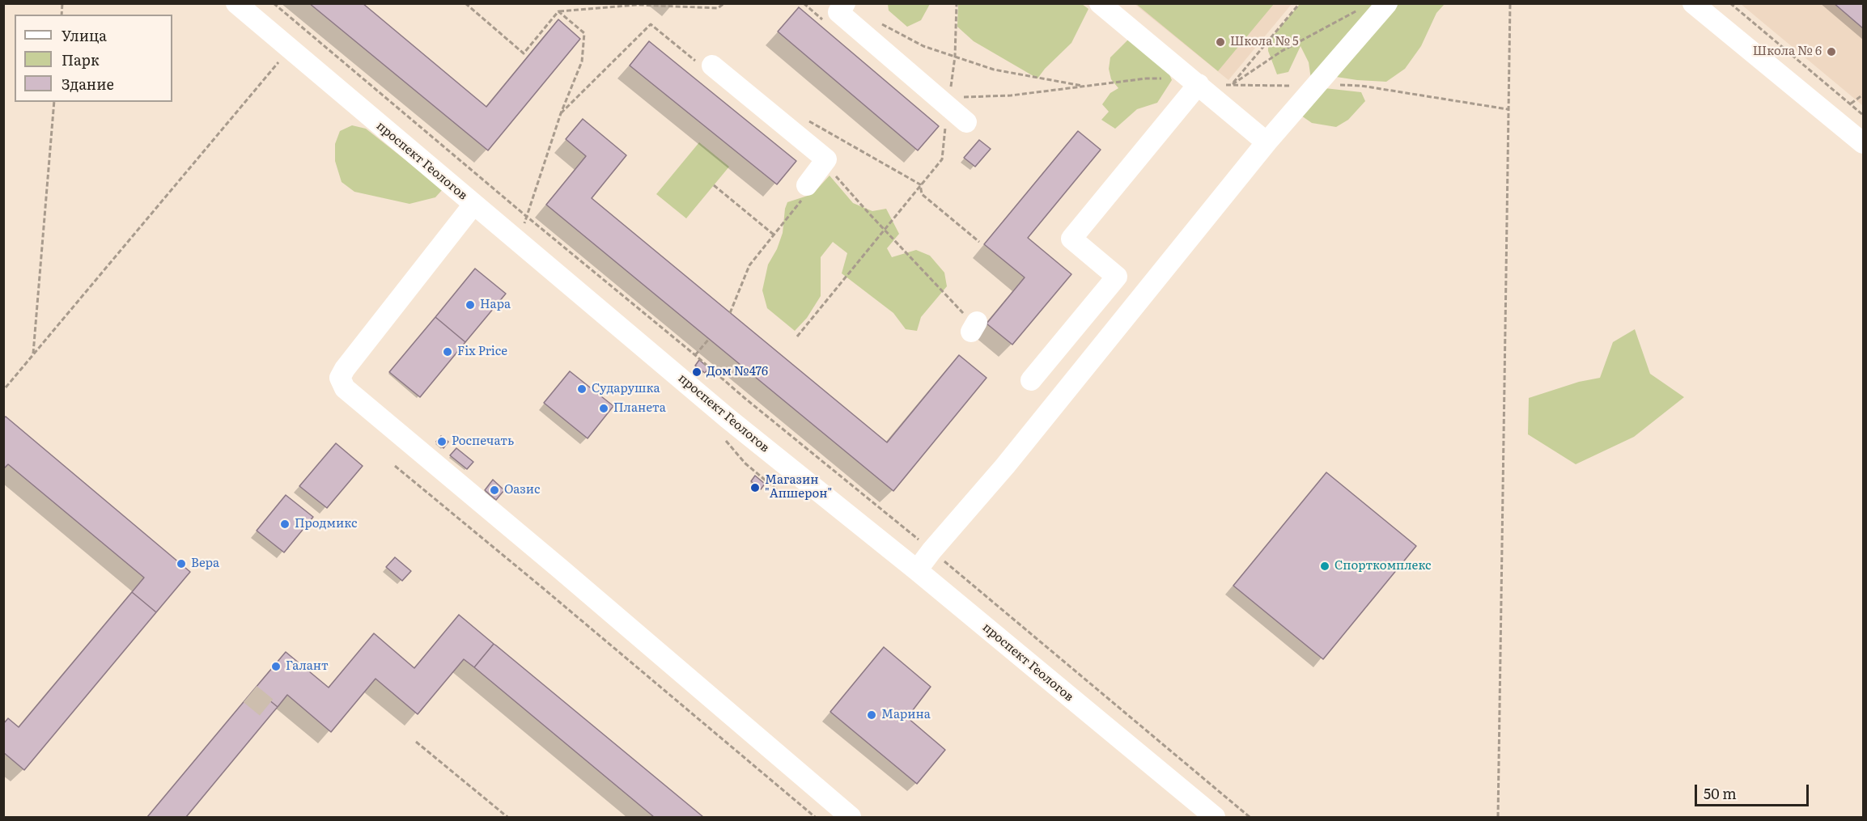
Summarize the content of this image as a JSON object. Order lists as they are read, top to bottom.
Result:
{
  "streets": {
    "street": ["проспект Геологов"]
  },
  "places": [
    "Школа № 5",
    "Школа № 6",
    "Нара",
    "Fix Price",
    "Дом №476",
    "Сударушка",
    "Планета",
    "Роспечать",
    "Магазин \"Апшерон\"",
    "Оазис",
    "Продмикс",
    "Вера",
    "Спорткомплекс",
    "Галант",
    "Марина"
  ],
  "legend": ["Улица", "Парк", "Здание"],
  "scale_bar": "50 m"
}
